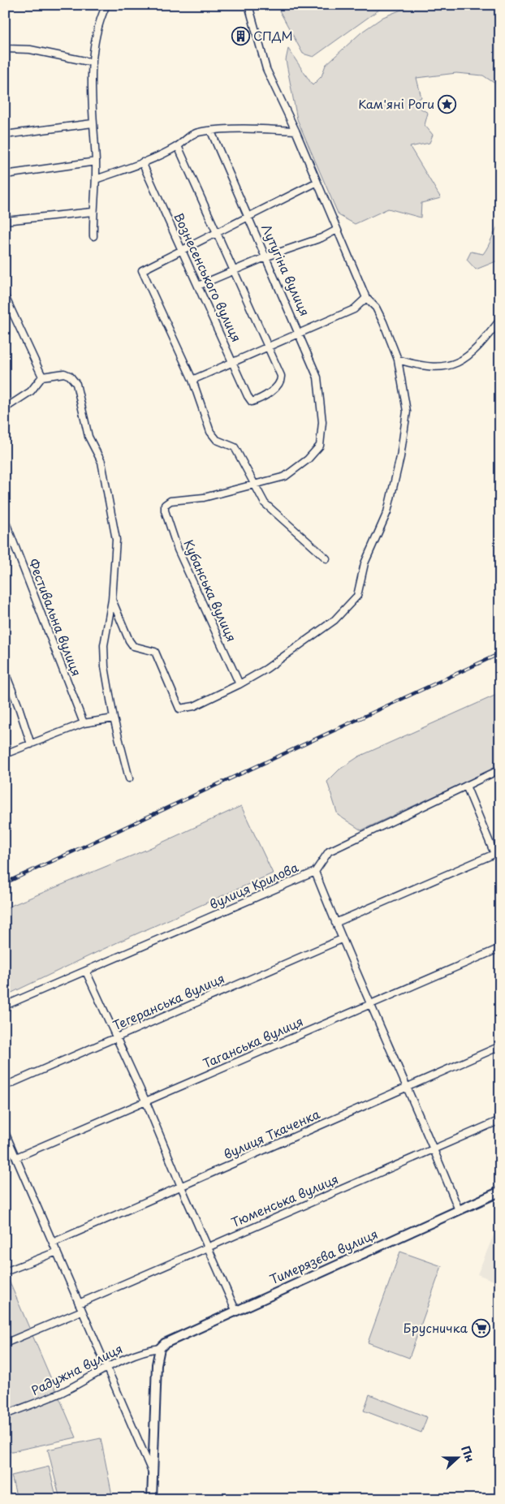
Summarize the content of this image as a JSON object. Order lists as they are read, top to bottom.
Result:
{
  "streets": {
    "street": [
      "Лутугіна вулиця",
      "Вознесенського вулиця",
      "Кубанська вулиця",
      "Фестивальна вулиця",
      "вулиця Крилова",
      "Тегеранська вулиця",
      "Таганська вулиця",
      "вулиця Ткаченка",
      "Тюменська вулиця",
      "Тимерязєва вулиця",
      "Радужна вулиця"
    ]
  },
  "crossings": [
    ["Лутугіна вулиця", "Кубанська вулиця"],
    ["Тимерязєва вулиця", "Радужна вулиця"]
  ],
  "places": {
    "building": ["СПДМ"],
    "place": ["Кам'яні Роги"],
    "supermarket": ["Брусничка"]
  },
  "north": "right"
}
